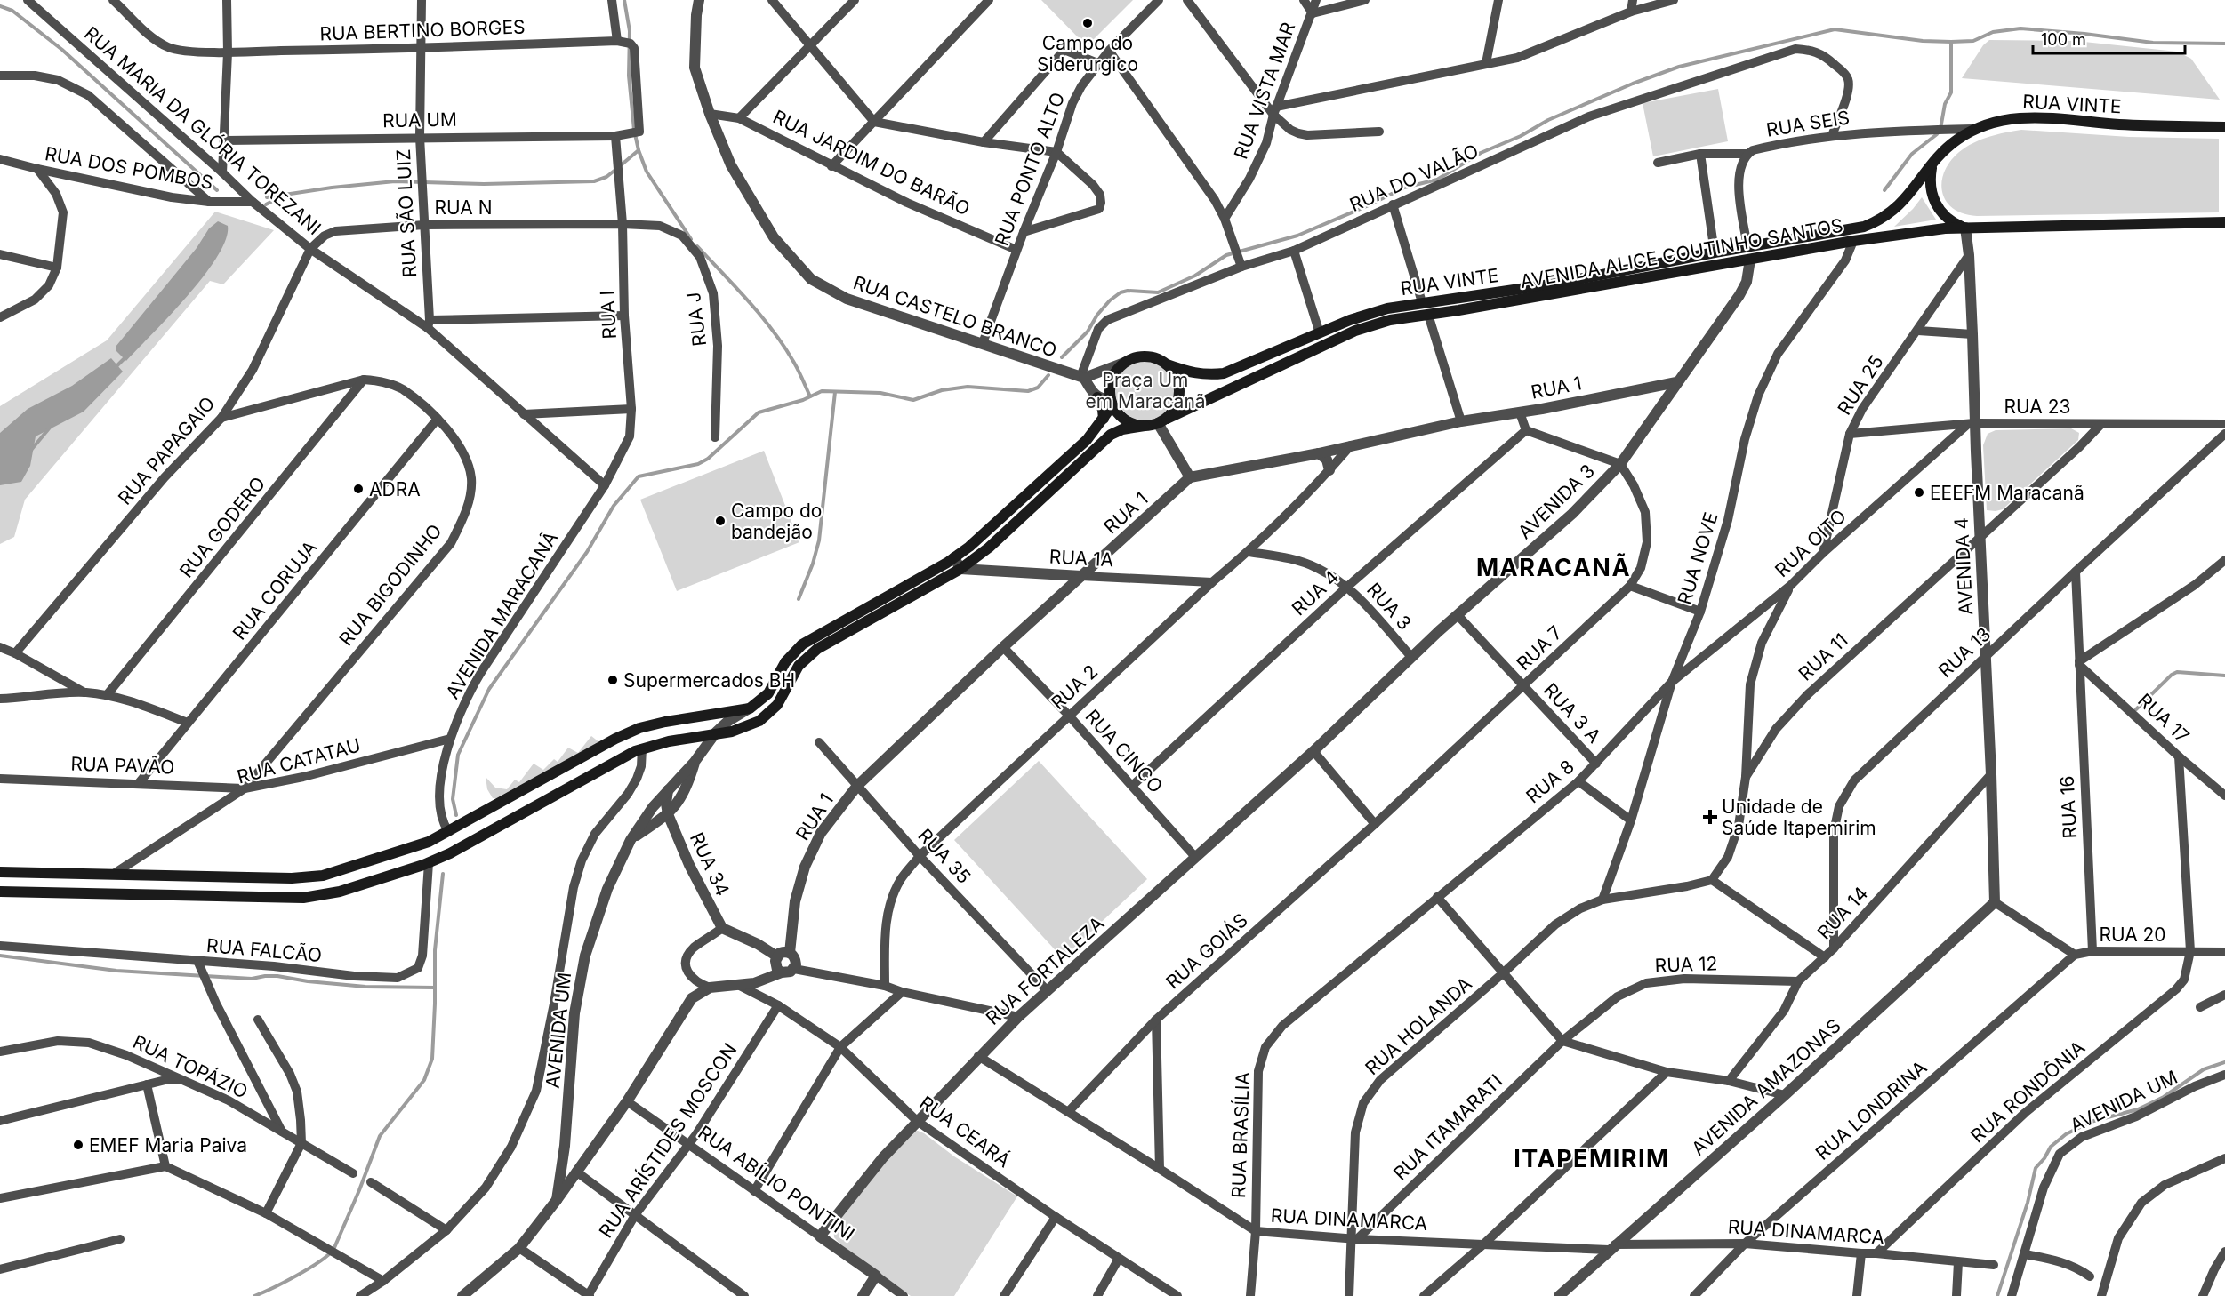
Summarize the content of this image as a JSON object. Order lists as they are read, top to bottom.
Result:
{
  "streets": {
    "main road": ["RUA VINTE", "AVENIDA ALICE COUTINHO SANTOS"],
    "street": [
      "RUA BERTINO BORGES",
      "RUA VISTA MAR",
      "RUA UM",
      "RUA SEIS",
      "RUA MARIA DA GLÓRIA TOREZANI",
      "RUA JARDIM DO BARÃO",
      "RUA DOS POMBOS",
      "RUA PONTO ALTO",
      "RUA DO VALÃO",
      "RUA N",
      "RUA SÃO LUIZ",
      "RUA I",
      "RUA CASTELO BRANCO",
      "RUA J",
      "RUA 25",
      "RUA 1",
      "RUA 23",
      "RUA PAPAGAIO",
      "AVENIDA 3",
      "RUA GODERO",
      "RUA OITO",
      "RUA 1A",
      "RUA NOVE",
      "AVENIDA 4",
      "RUA BIGODINHO",
      "RUA CORUJA",
      "RUA 4",
      "RUA 3",
      "AVENIDA MARACANÃ",
      "RUA 7",
      "RUA 13",
      "RUA 11",
      "RUA 2",
      "RUA 3 A",
      "RUA 17",
      "RUA CINCO",
      "RUA CATATAU",
      "RUA PAVÃO",
      "RUA 8",
      "RUA 16",
      "RUA 35",
      "RUA 34",
      "RUA 14",
      "RUA 20",
      "RUA FALCÃO",
      "RUA GOIÁS",
      "RUA 12",
      "RUA FORTALEZA",
      "RUA HOLANDA",
      "AVENIDA UM",
      "RUA TOPÁZIO",
      "AVENIDA AMAZONAS",
      "RUA RONDÔNIA",
      "RUA LONDRINA",
      "RUA ITAMARATI",
      "RUA CEARÁ",
      "RUA BRASÍLIA",
      "RUA ARÍSTIDES MOSCON",
      "RUA ABÍLIO PONTINI",
      "RUA DINAMARCA"
    ]
  },
  "crossings": [
    ["RUA BERTINO BORGES", "RUA UM"],
    ["RUA BERTINO BORGES", "RUA SÃO LUIZ"],
    ["RUA VINTE", "RUA SEIS"],
    ["RUA VINTE", "AVENIDA ALICE COUTINHO SANTOS"],
    ["RUA UM", "RUA SÃO LUIZ"],
    ["RUA UM", "RUA I"],
    ["RUA SEIS", "RUA DO VALÃO"],
    ["RUA MARIA DA GLÓRIA TOREZANI", "RUA DOS POMBOS"],
    ["RUA MARIA DA GLÓRIA TOREZANI", "RUA N"],
    ["RUA MARIA DA GLÓRIA TOREZANI", "RUA SÃO LUIZ"],
    ["RUA MARIA DA GLÓRIA TOREZANI", "RUA I"],
    ["RUA MARIA DA GLÓRIA TOREZANI", "RUA PAPAGAIO"],
    ["RUA MARIA DA GLÓRIA TOREZANI", "AVENIDA MARACANÃ"],
    ["RUA JARDIM DO BARÃO", "RUA PONTO ALTO"],
    ["RUA JARDIM DO BARÃO", "RUA CASTELO BRANCO"],
    ["RUA PONTO ALTO", "RUA CASTELO BRANCO"],
    ["RUA DO VALÃO", "RUA CASTELO BRANCO"],
    ["RUA N", "RUA SÃO LUIZ"],
    ["RUA N", "RUA I"],
    ["RUA N", "RUA J"],
    ["RUA N", "RUA PAPAGAIO"],
    ["AVENIDA ALICE COUTINHO SANTOS", "AVENIDA 3"],
    ["AVENIDA ALICE COUTINHO SANTOS", "RUA NOVE"],
    ["AVENIDA ALICE COUTINHO SANTOS", "AVENIDA 4"],
    ["RUA I", "RUA J"],
    ["RUA I", "AVENIDA MARACANÃ"],
    ["RUA 25", "RUA 23"],
    ["RUA 25", "RUA OITO"],
    ["RUA 25", "AVENIDA 4"],
    ["RUA 1", "AVENIDA 3"],
    ["RUA 1", "RUA 1A"],
    ["RUA 1", "RUA 2"],
    ["RUA 1", "RUA CINCO"],
    ["RUA 1", "RUA 35"],
    ["RUA 23", "RUA OITO"],
    ["RUA 23", "AVENIDA 4"],
    ["RUA 23", "RUA 11"],
    ["RUA PAPAGAIO", "RUA BIGODINHO"],
    ["AVENIDA 3", "RUA 3"],
    ["AVENIDA 3", "RUA 7"],
    ["AVENIDA 3", "RUA 3 A"],
    ["AVENIDA 3", "RUA FORTALEZA"],
    ["RUA GODERO", "RUA BIGODINHO"],
    ["RUA OITO", "RUA NOVE"],
    ["RUA OITO", "AVENIDA 4"],
    ["RUA OITO", "RUA 8"],
    ["RUA 1A", "RUA 2"],
    ["RUA NOVE", "RUA 8"],
    ["RUA NOVE", "RUA HOLANDA"],
    ["AVENIDA 4", "RUA 13"],
    ["AVENIDA 4", "RUA 11"],
    ["AVENIDA 4", "RUA 14"],
    ["AVENIDA 4", "AVENIDA AMAZONAS"],
    ["RUA BIGODINHO", "RUA CORUJA"],
    ["RUA BIGODINHO", "RUA CATATAU"],
    ["RUA BIGODINHO", "RUA PAVÃO"],
    ["RUA CORUJA", "RUA PAVÃO"],
    ["RUA 4", "RUA 3"],
    ["RUA 4", "RUA CINCO"],
    ["RUA 3", "RUA 2"],
    ["AVENIDA MARACANÃ", "RUA CATATAU"],
    ["RUA 7", "RUA 3 A"],
    ["RUA 7", "RUA GOIÁS"],
    ["RUA 13", "RUA 16"],
    ["RUA 13", "RUA 14"],
    ["RUA 2", "RUA CINCO"],
    ["RUA 2", "RUA 35"],
    ["RUA 3 A", "RUA 8"],
    ["RUA 17", "RUA 16"],
    ["RUA 17", "RUA RONDÔNIA"],
    ["RUA CINCO", "RUA FORTALEZA"],
    ["RUA CATATAU", "RUA PAVÃO"],
    ["RUA 8", "RUA BRASÍLIA"],
    ["RUA 16", "RUA 20"],
    ["RUA 35", "RUA FORTALEZA"],
    ["RUA 34", "AVENIDA UM"],
    ["RUA 14", "RUA 12"],
    ["RUA 20", "RUA RONDÔNIA"],
    ["RUA 20", "RUA LONDRINA"],
    ["RUA GOIÁS", "RUA DINAMARCA"],
    ["RUA 12", "RUA ITAMARATI"],
    ["RUA FORTALEZA", "RUA CEARÁ"],
    ["RUA FORTALEZA", "RUA ABÍLIO PONTINI"],
    ["RUA FORTALEZA", "RUA DINAMARCA"],
    ["RUA HOLANDA", "RUA ITAMARATI"],
    ["RUA HOLANDA", "RUA DINAMARCA"],
    ["AVENIDA AMAZONAS", "RUA DINAMARCA"],
    ["RUA RONDÔNIA", "RUA DINAMARCA"],
    ["RUA LONDRINA", "RUA DINAMARCA"],
    ["RUA ITAMARATI", "RUA DINAMARCA"],
    ["RUA CEARÁ", "RUA ARÍSTIDES MOSCON"],
    ["RUA BRASÍLIA", "RUA DINAMARCA"],
    ["RUA ARÍSTIDES MOSCON", "RUA ABÍLIO PONTINI"]
  ],
  "districts": ["MARACANÃ", "ITAPEMIRIM"],
  "parks": ["Praça Um em Maracanã"],
  "places": {
    "other": [
      "Campo do Siderurgico",
      "ADRA",
      "EEEFM Maracanã",
      "Campo do bandejão",
      "Supermercados BH",
      "EMEF Maria Paiva"
    ],
    "health": ["Unidade de Saúde Itapemirim"]
  },
  "scale_bar": "100 m"
}
